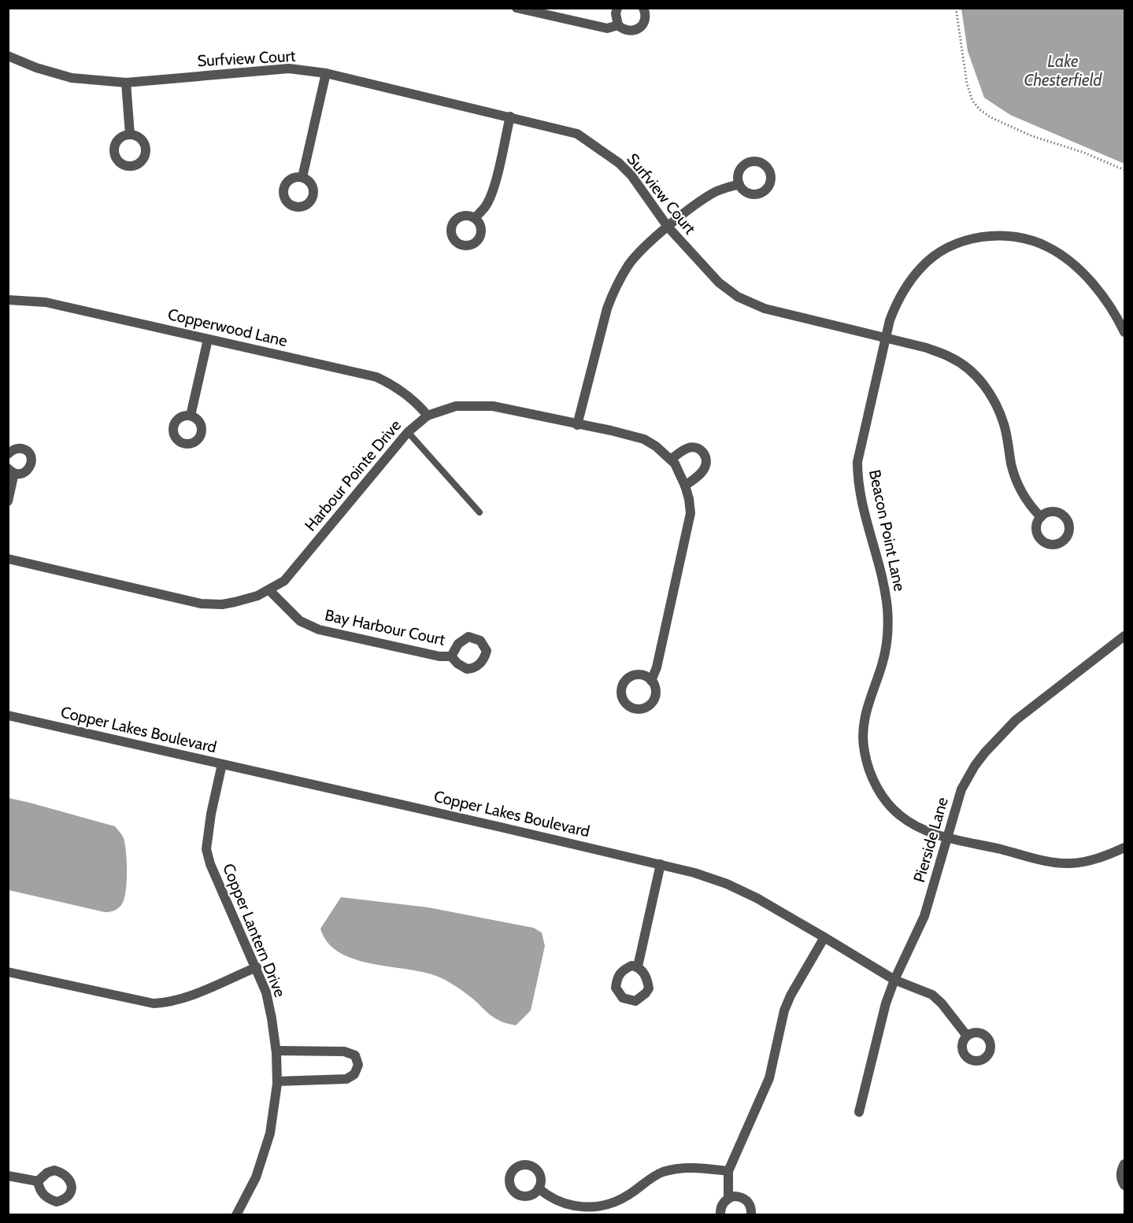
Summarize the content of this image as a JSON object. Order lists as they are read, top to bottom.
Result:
{
  "streets": {
    "street": [
      "Surfview Court",
      "Copperwood Lane",
      "Harbour Pointe Drive",
      "Beacon Point Lane",
      "Bay Harbour Court",
      "Copper Lakes Boulevard",
      "Pierside Lane",
      "Copper Lantern Drive"
    ]
  },
  "crossings": [
    ["Surfview Court", "Beacon Point Lane"],
    ["Copperwood Lane", "Harbour Pointe Drive"],
    ["Harbour Pointe Drive", "Bay Harbour Court"],
    ["Beacon Point Lane", "Pierside Lane"],
    ["Copper Lakes Boulevard", "Pierside Lane"],
    ["Copper Lakes Boulevard", "Copper Lantern Drive"]
  ],
  "water": ["Lake Chesterfield"]
}
